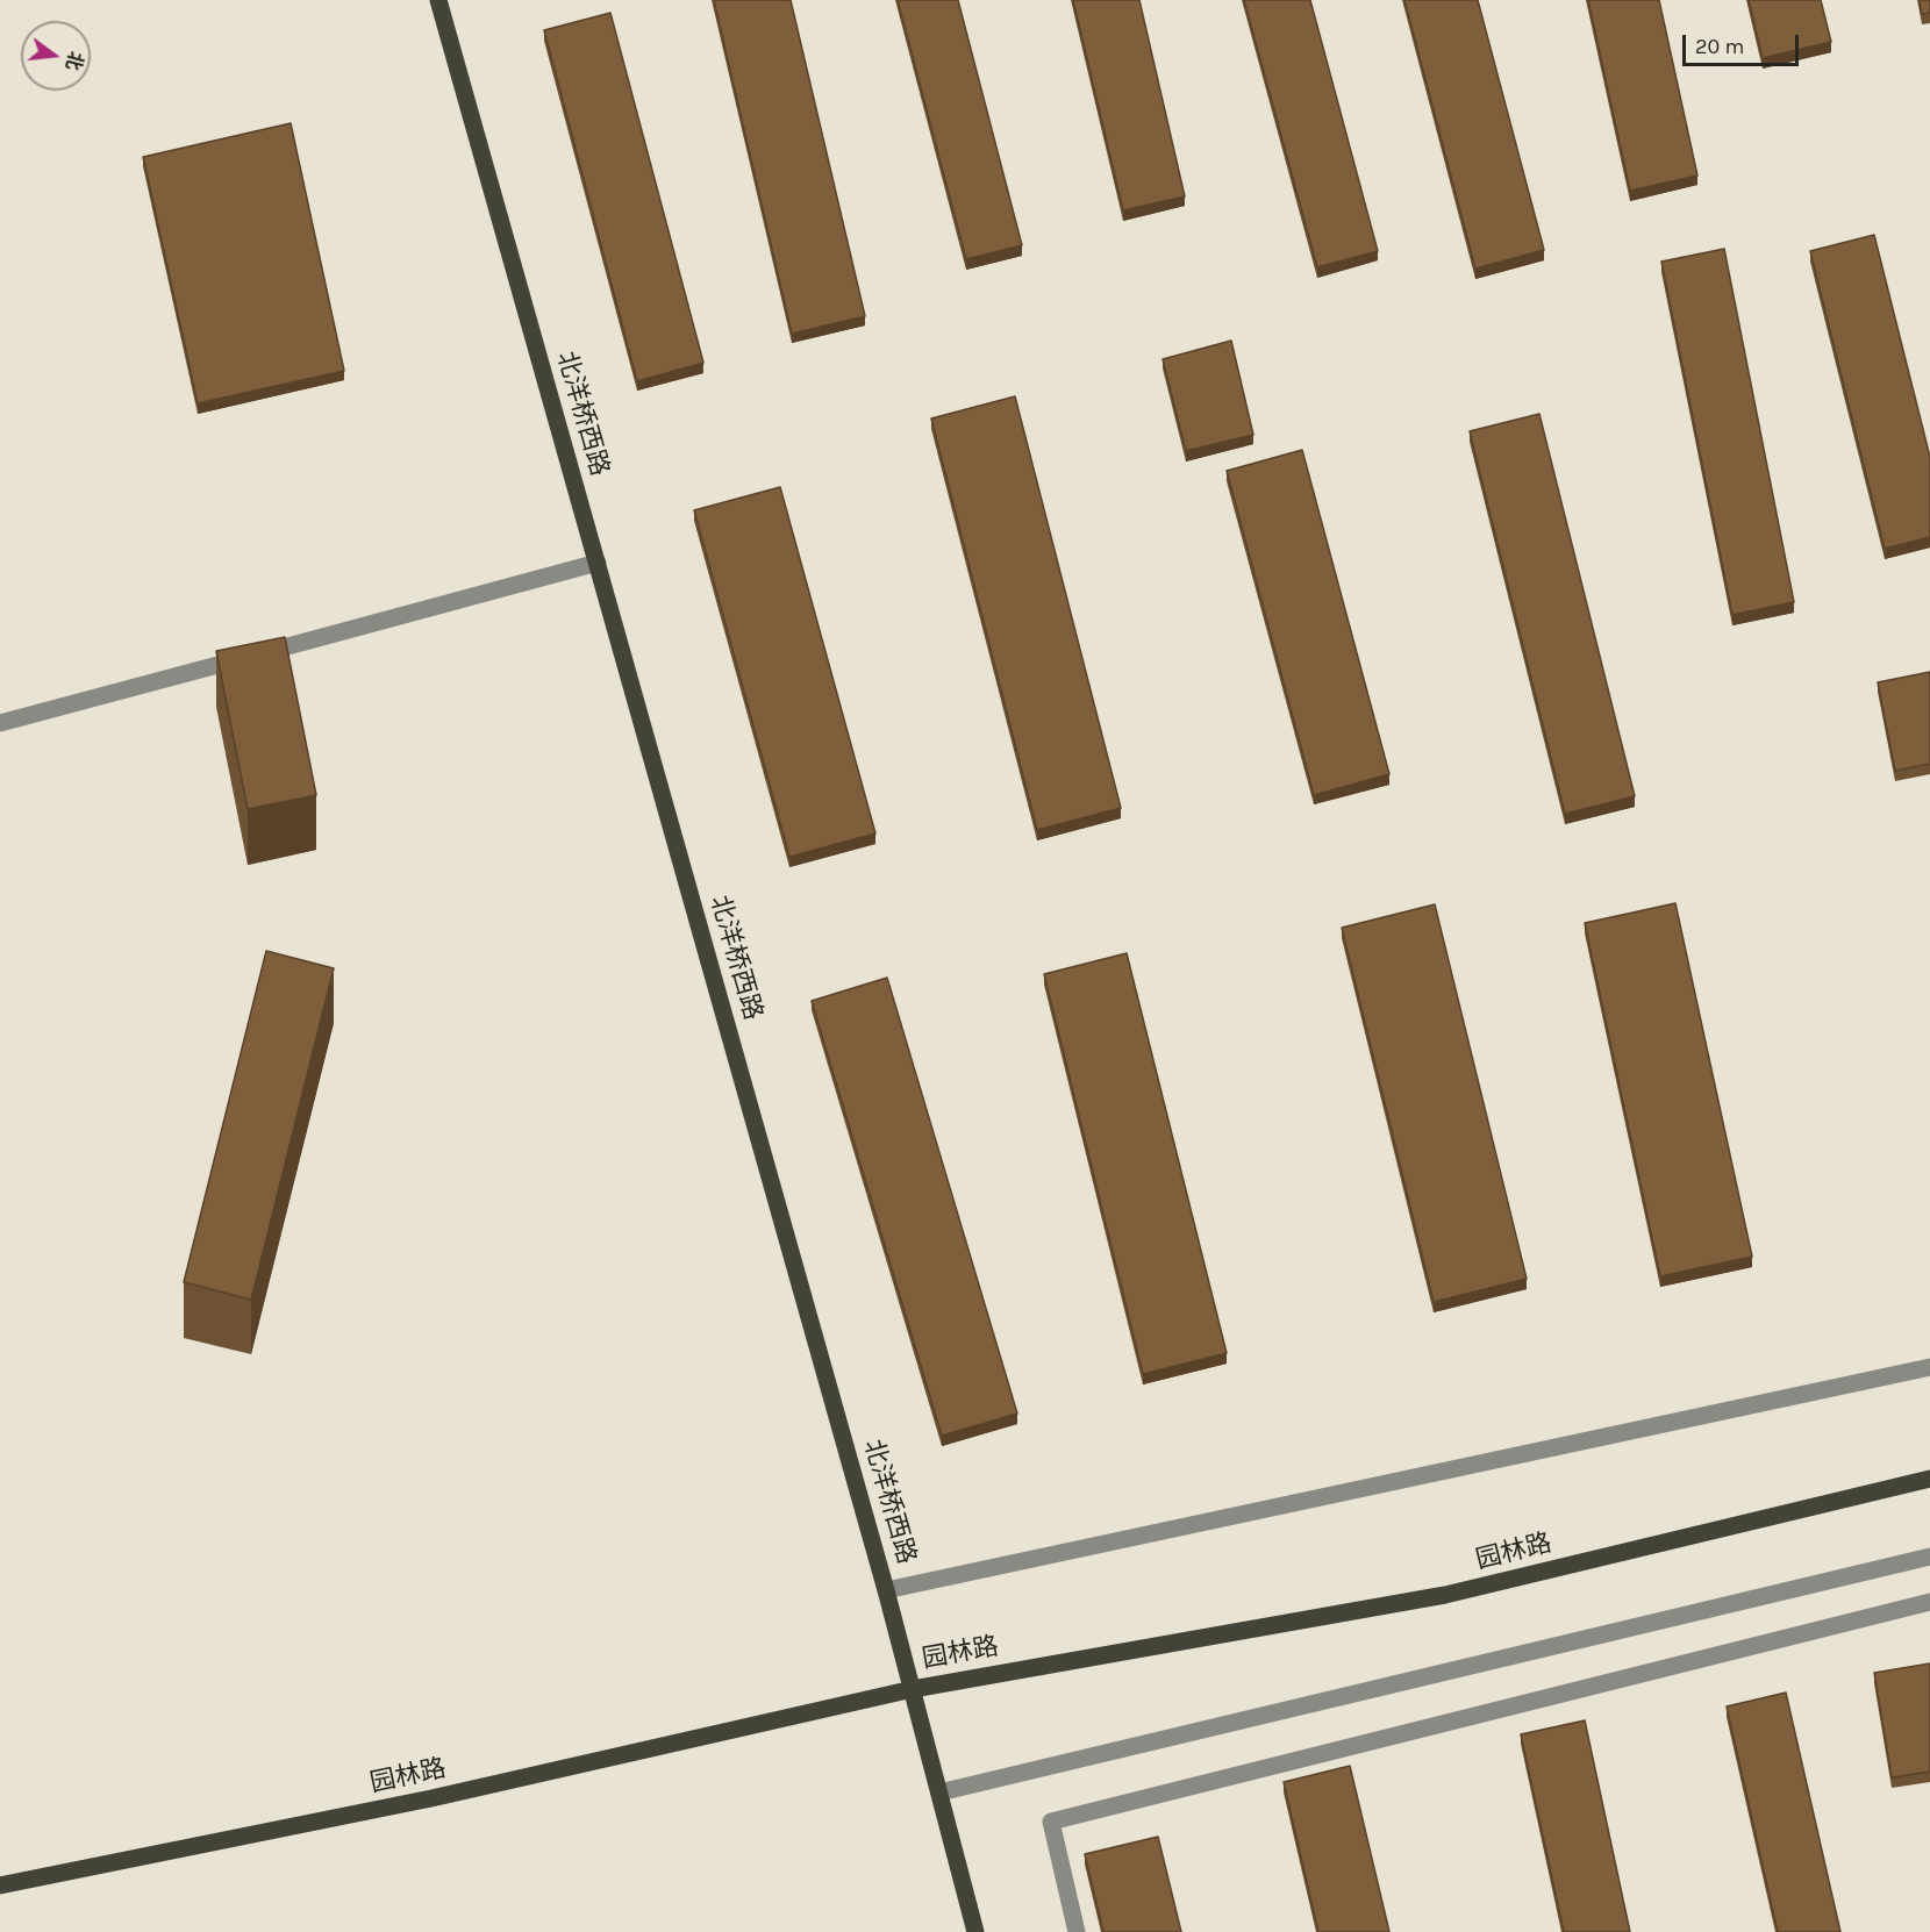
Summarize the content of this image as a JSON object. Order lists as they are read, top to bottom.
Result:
{
  "streets": {
    "main road": ["北洋桥西路", "园林路"]
  },
  "crossings": [
    ["北洋桥西路", "园林路"]
  ],
  "scale_bar": "20 m",
  "north": "right"
}
